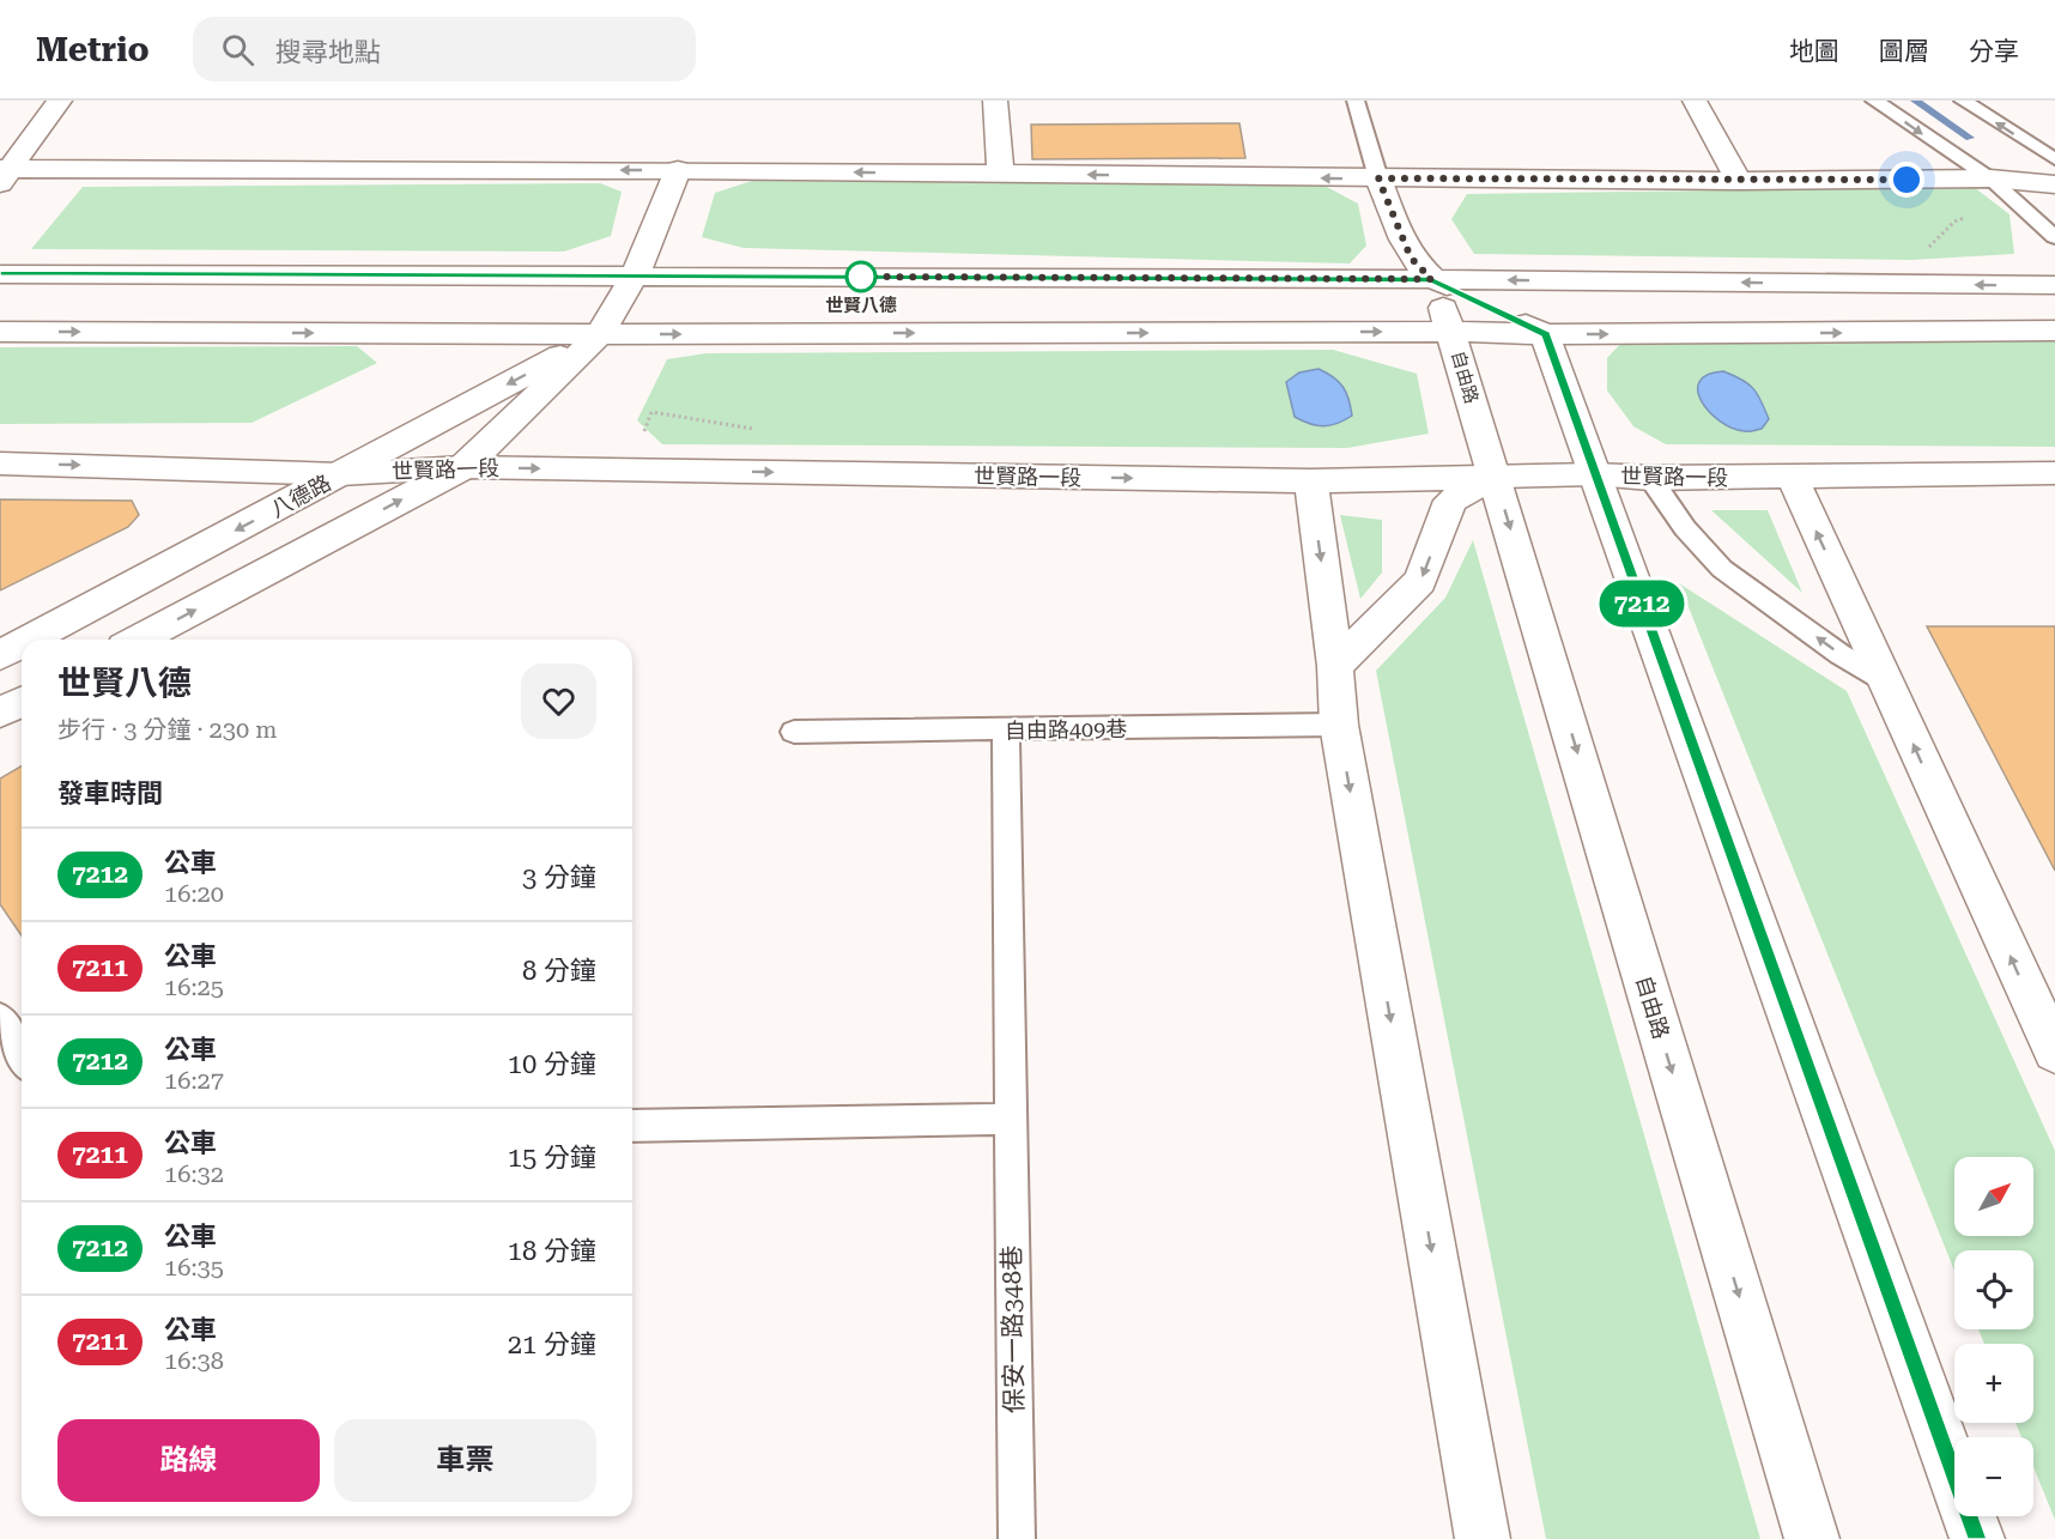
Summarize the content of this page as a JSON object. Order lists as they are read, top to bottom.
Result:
{
  "streets": {
    "street": ["自由路", "世賢路一段", "八德路"],
    "lane": ["自由路409巷", "保安一路348巷"]
  },
  "crossings": [
    ["自由路", "世賢路一段"],
    ["世賢路一段", "八德路"],
    ["自由路409巷", "保安一路348巷"]
  ],
  "places": ["世賢八德"],
  "lines": ["bus line 7212"],
  "north": "top right",
  "page": {
    "header": "Metrio",
    "search": "搜尋地點",
    "nav": ["地圖", "圖層", "分享"],
    "on_map": "7212",
    "heading": [
      ["世賢八德", "步行 · 3 分鐘 · 230 m"],
      "發車時間"
    ],
    "list": [
      {
        "mark": "7212",
        "name": "公車",
        "note": "16:20",
        "value": "3 分鐘"
      },
      {
        "mark": "7211",
        "name": "公車",
        "note": "16:25",
        "value": "8 分鐘"
      },
      {
        "mark": "7212",
        "name": "公車",
        "note": "16:27",
        "value": "10 分鐘"
      },
      {
        "mark": "7211",
        "name": "公車",
        "note": "16:32",
        "value": "15 分鐘"
      },
      {
        "mark": "7212",
        "name": "公車",
        "note": "16:35",
        "value": "18 分鐘"
      },
      {
        "mark": "7211",
        "name": "公車",
        "note": "16:38",
        "value": "21 分鐘"
      }
    ],
    "map_buttons": ["+", "−"],
    "buttons": ["路線", "車票"]
  }
}
